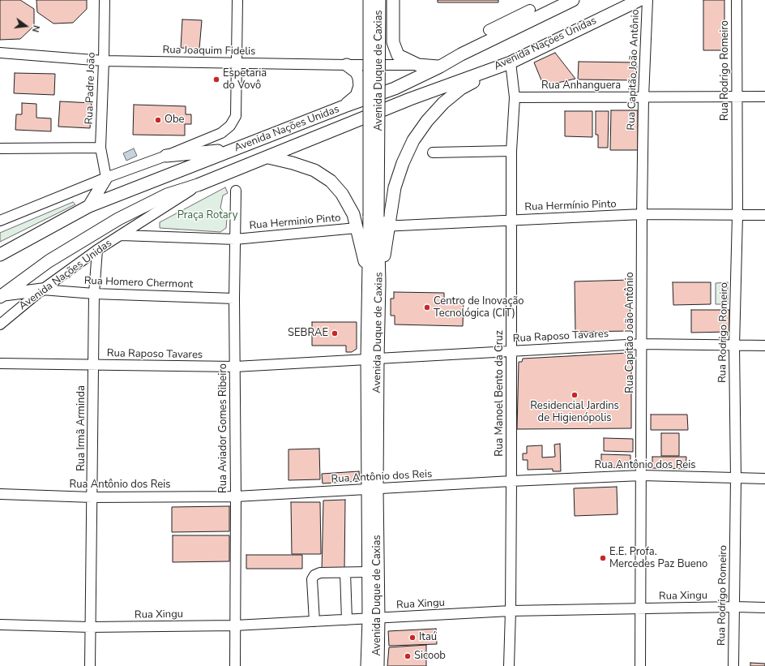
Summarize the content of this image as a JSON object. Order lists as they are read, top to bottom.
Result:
{
  "streets": {
    "main road": ["Avenida Nações Unidas", "Avenida Duque de Caxias"],
    "street": [
      "Rua Joaquim Fidelis",
      "Rua Capitão João Antônio",
      "Rua Rodrigo Romeiro",
      "Rua Anhanguera",
      "Rua Padre João",
      "Rua Hermínio Pinto",
      "Rua Herminio Pinto",
      "Rua Homero Chermont",
      "Rua Raposo Tavares",
      "Rua Manoel Bento da Cruz",
      "Rua Irmã Arminda",
      "Rua Aviador Gomes Ribeiro",
      "Rua Antônio dos Reis",
      "Rua Xingu"
    ]
  },
  "crossings": [
    ["Avenida Nações Unidas", "Rua Joaquim Fidelis"],
    ["Avenida Nações Unidas", "Rua Padre João"],
    ["Avenida Nações Unidas", "Rua Homero Chermont"],
    ["Avenida Nações Unidas", "Rua Manoel Bento da Cruz"],
    ["Avenida Nações Unidas", "Rua Irmã Arminda"],
    ["Rua Joaquim Fidelis", "Rua Padre João"],
    ["Rua Capitão João Antônio", "Rua Anhanguera"],
    ["Rua Capitão João Antônio", "Rua Hermínio Pinto"],
    ["Rua Capitão João Antônio", "Rua Raposo Tavares"],
    ["Rua Capitão João Antônio", "Rua Antônio dos Reis"],
    ["Rua Capitão João Antônio", "Rua Xingu"],
    ["Avenida Duque de Caxias", "Rua Hermínio Pinto"],
    ["Avenida Duque de Caxias", "Rua Raposo Tavares"],
    ["Avenida Duque de Caxias", "Rua Antônio dos Reis"],
    ["Avenida Duque de Caxias", "Rua Xingu"],
    ["Rua Rodrigo Romeiro", "Rua Anhanguera"],
    ["Rua Rodrigo Romeiro", "Rua Hermínio Pinto"],
    ["Rua Rodrigo Romeiro", "Rua Raposo Tavares"],
    ["Rua Rodrigo Romeiro", "Rua Antônio dos Reis"],
    ["Rua Rodrigo Romeiro", "Rua Xingu"],
    ["Rua Anhanguera", "Rua Manoel Bento da Cruz"],
    ["Rua Hermínio Pinto", "Rua Manoel Bento da Cruz"],
    ["Rua Herminio Pinto", "Rua Aviador Gomes Ribeiro"],
    ["Rua Homero Chermont", "Rua Irmã Arminda"],
    ["Rua Homero Chermont", "Rua Aviador Gomes Ribeiro"],
    ["Rua Raposo Tavares", "Rua Manoel Bento da Cruz"],
    ["Rua Raposo Tavares", "Rua Irmã Arminda"],
    ["Rua Raposo Tavares", "Rua Aviador Gomes Ribeiro"],
    ["Rua Manoel Bento da Cruz", "Rua Antônio dos Reis"],
    ["Rua Manoel Bento da Cruz", "Rua Xingu"],
    ["Rua Irmã Arminda", "Rua Antônio dos Reis"],
    ["Rua Irmã Arminda", "Rua Xingu"],
    ["Rua Aviador Gomes Ribeiro", "Rua Antônio dos Reis"],
    ["Rua Aviador Gomes Ribeiro", "Rua Xingu"]
  ],
  "parks": ["Praça Rotary"],
  "places": [
    "Espetaria do Vovô",
    "Obe",
    "Centro de Inovação Tecnológica (CIT)",
    "SEBRAE",
    "Residencial Jardins de Higienópolis",
    "E.E. Profa. Mercedes Paz Bueno",
    "Itaú",
    "Sicoob"
  ],
  "north": "right"
}
